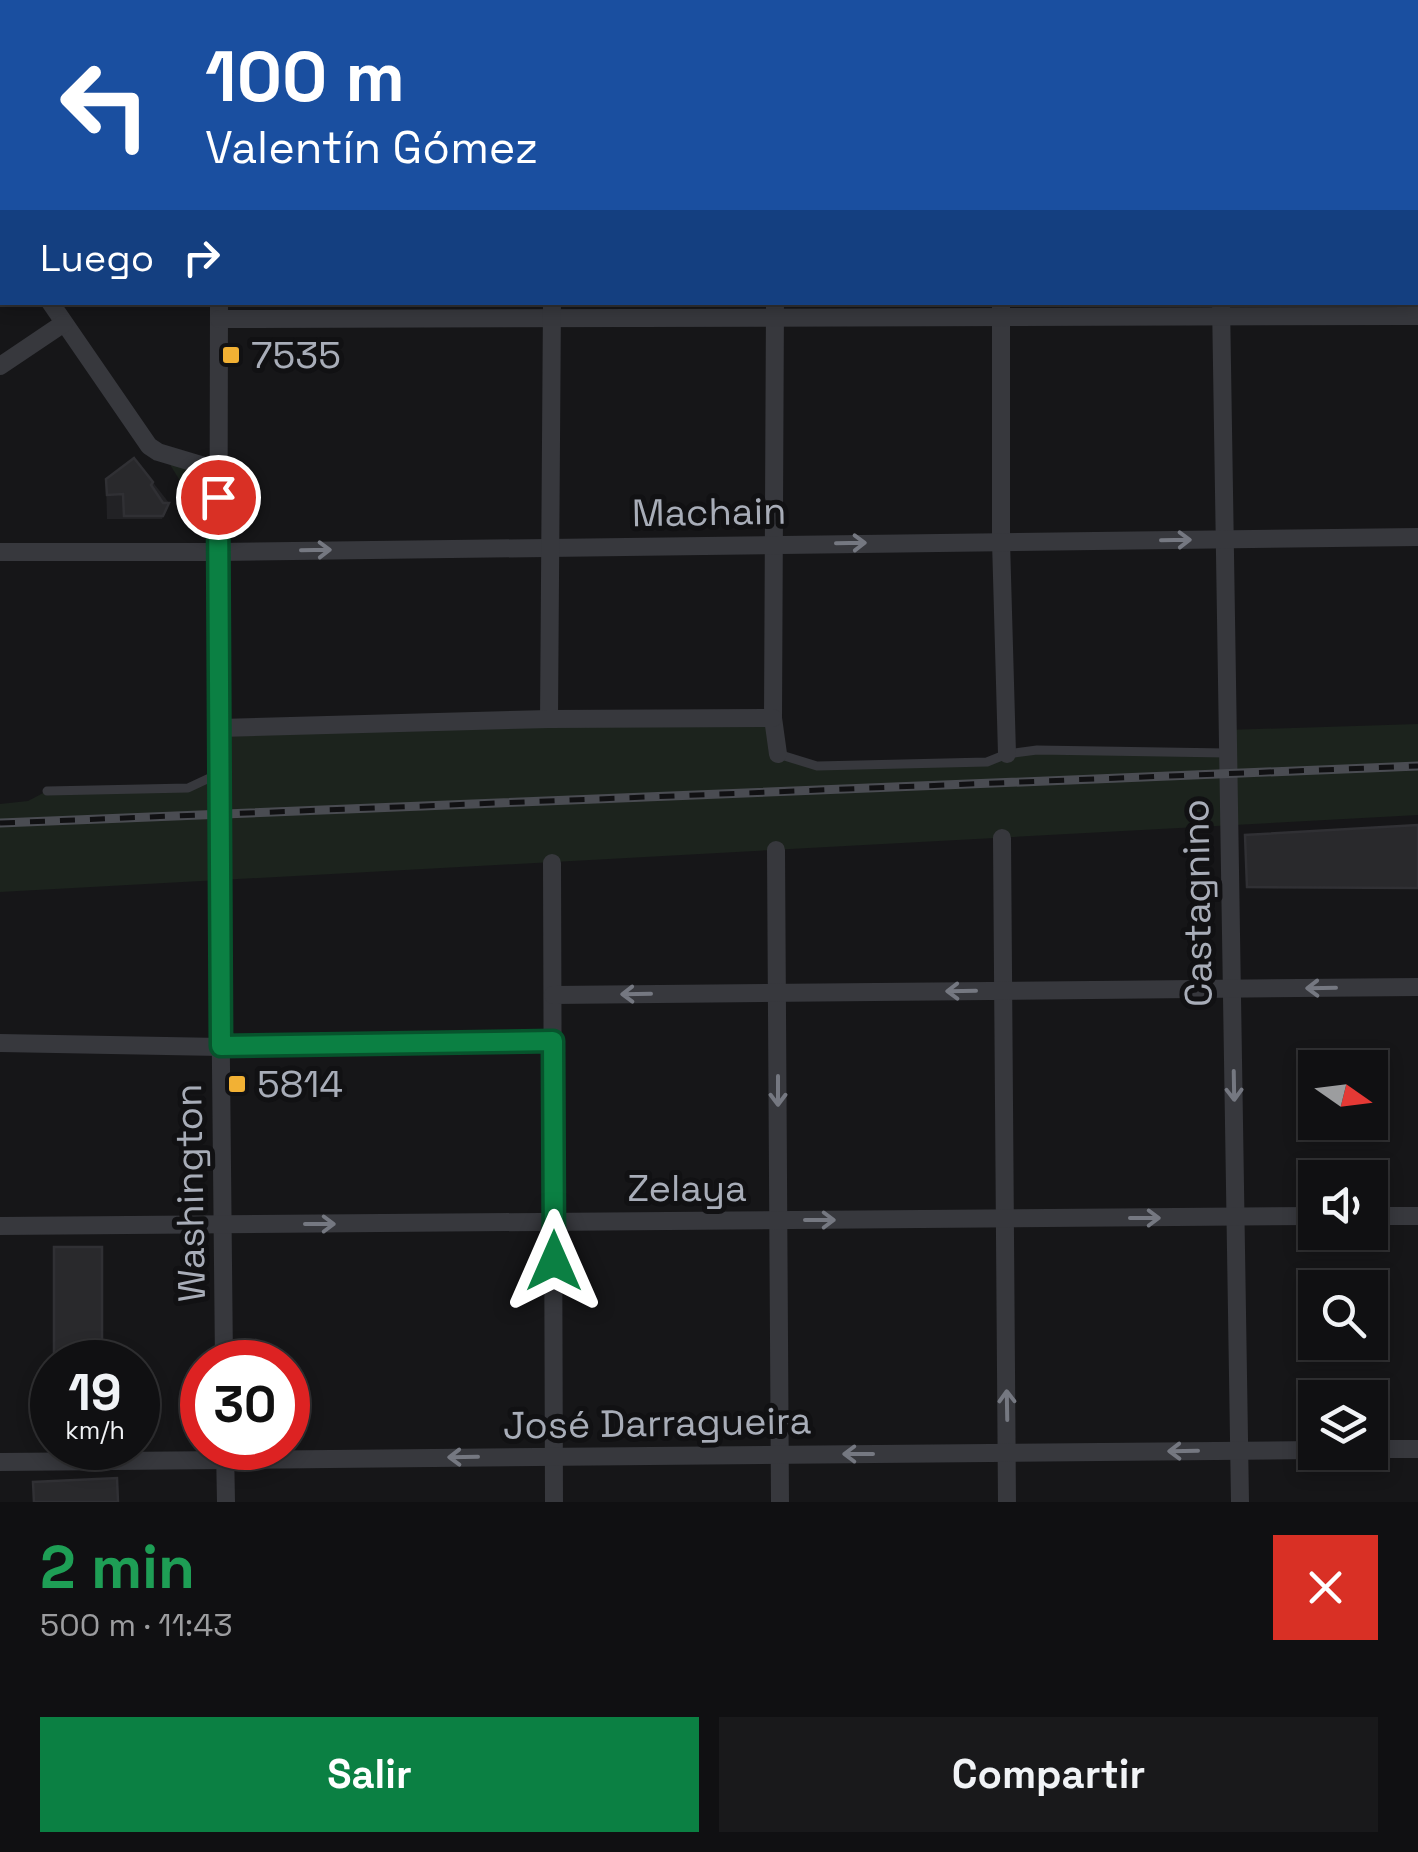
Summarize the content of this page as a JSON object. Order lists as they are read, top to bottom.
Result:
{
  "streets": {
    "street": [
      "Machain",
      "Castagnino",
      "Zelaya",
      "Washington",
      "José Darragueira"
    ]
  },
  "crossings": [
    ["Machain", "Castagnino"],
    ["Machain", "Washington"],
    ["Castagnino", "Zelaya"],
    ["Castagnino", "José Darragueira"],
    ["Zelaya", "Washington"]
  ],
  "one_way": ["Machain", "Zelaya", "José Darragueira"],
  "places": {
    "transit": ["7535", "5814"]
  },
  "north": "right",
  "page": {
    "turn": ["100 m", "Valentín Gómez"],
    "then": "Luego",
    "speed": "19 km/h",
    "limit": "30",
    "heading": ["2 min", "500 m · 11:43"],
    "buttons": ["Salir", "Compartir"]
  }
}
